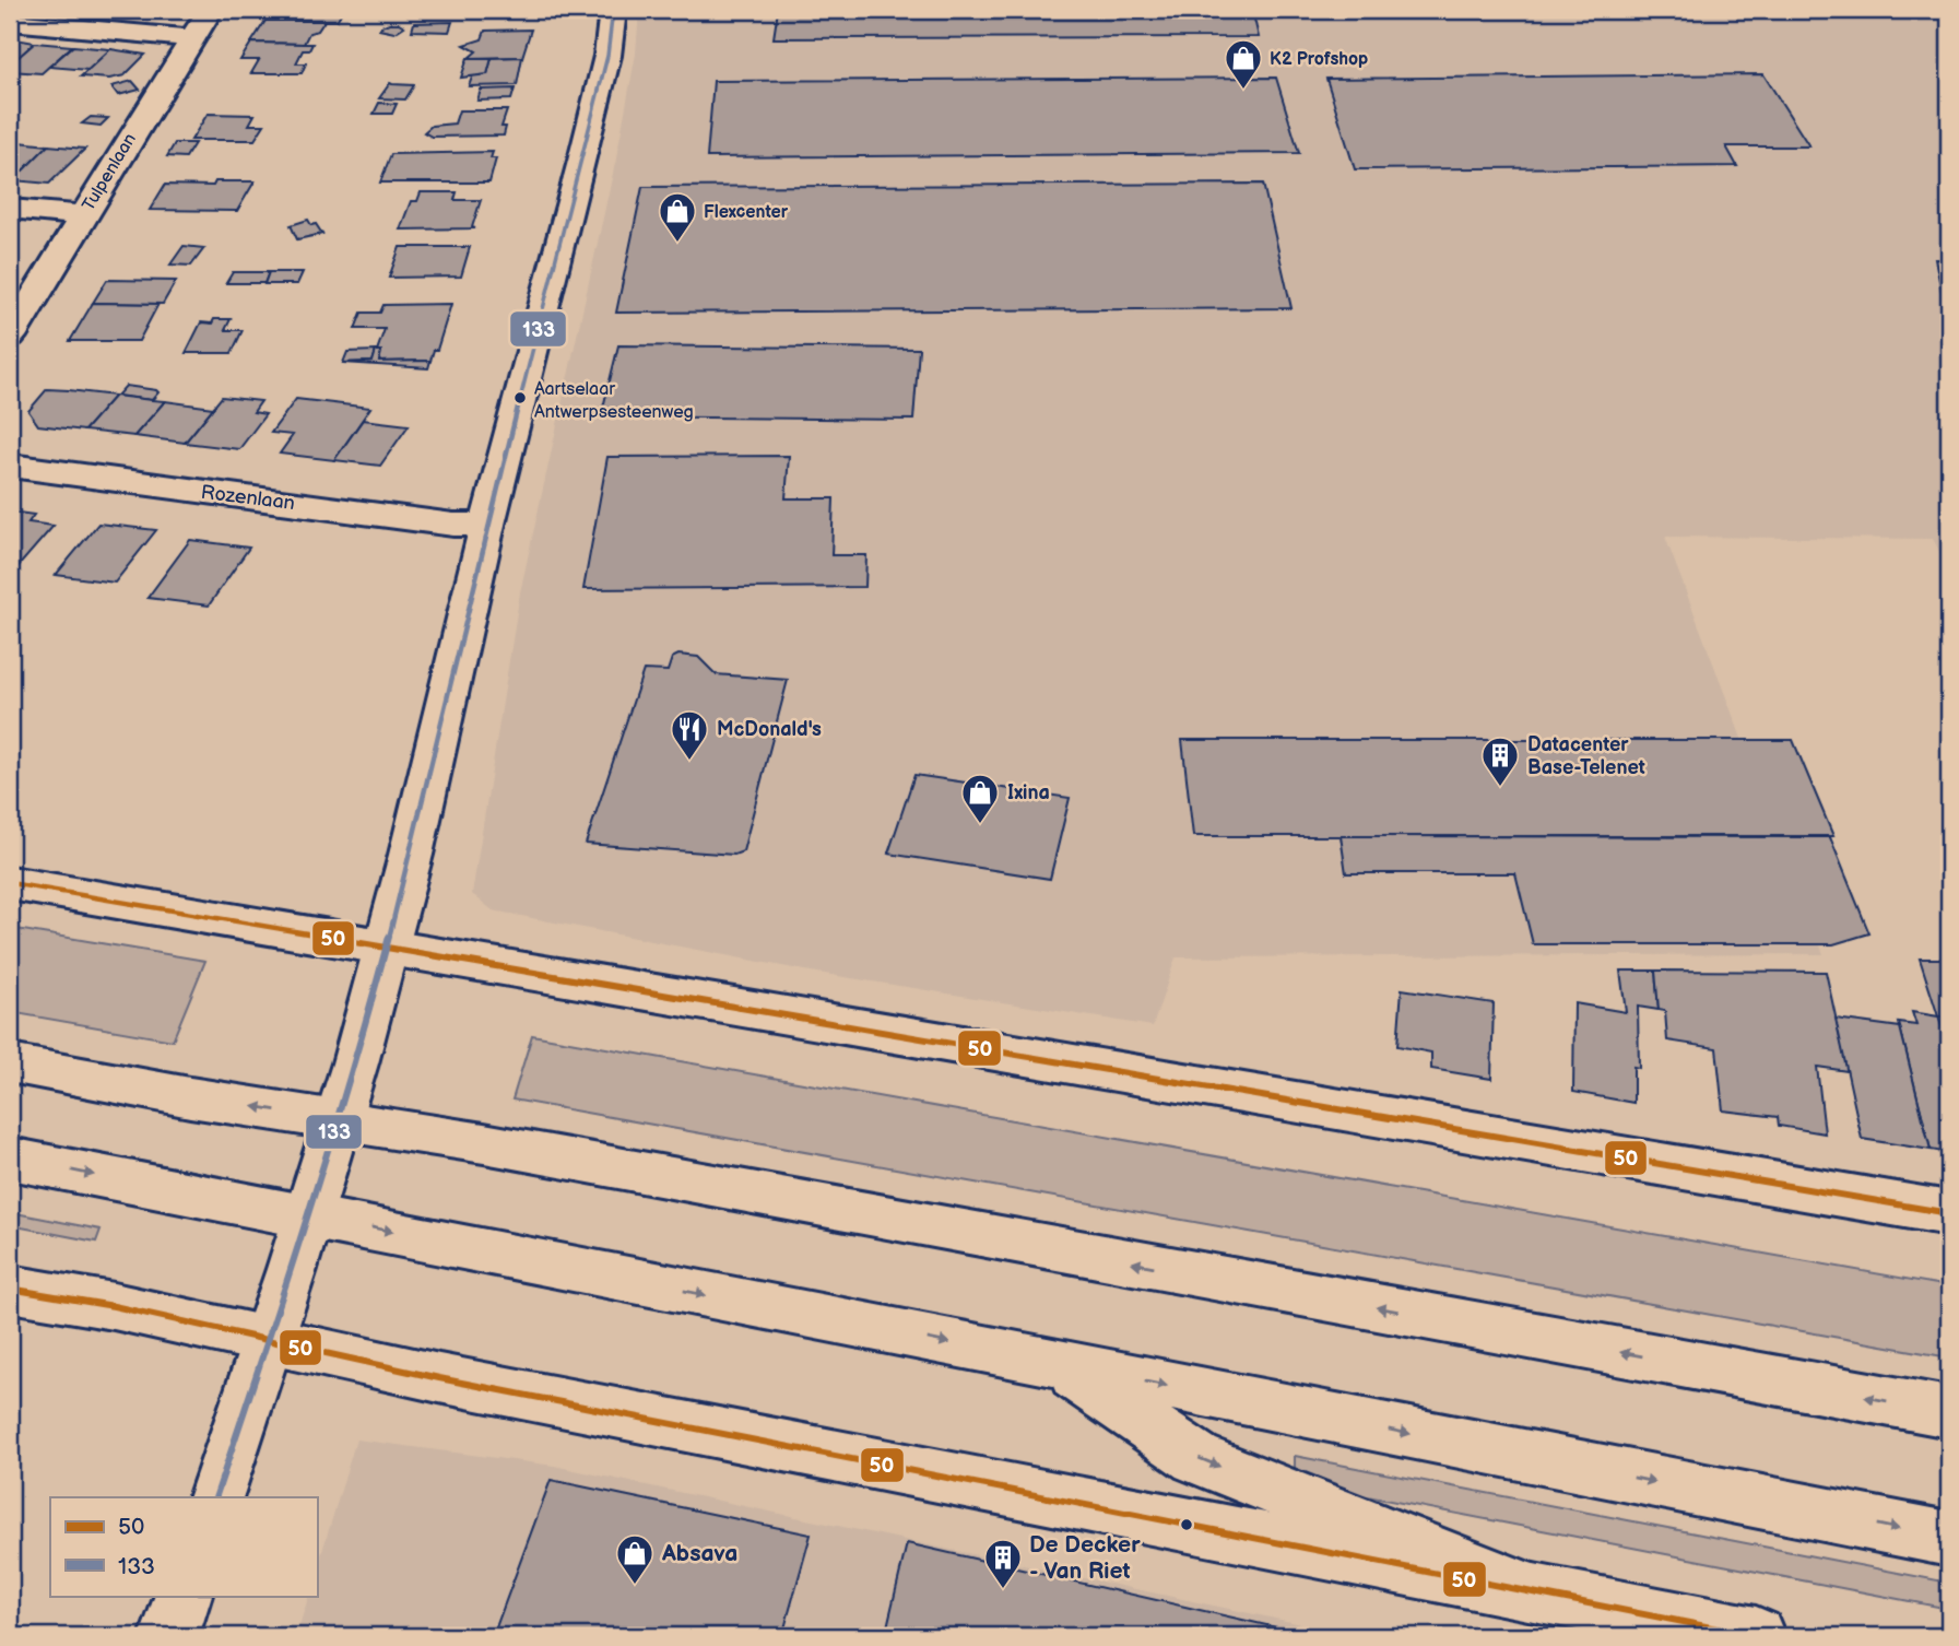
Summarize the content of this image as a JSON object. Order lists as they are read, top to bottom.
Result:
{
  "streets": {
    "main road": ["Tulpenlaan", "Rozenlaan"]
  },
  "places": {
    "shop": [
      "K2 Profshop",
      "Flexcenter",
      "Ixina",
      "Absava"
    ],
    "other": ["Aartselaar Antwerpsesteenweg"],
    "restaurant": ["McDonald's"],
    "building": ["Datacenter Base-Telenet", "De Decker - Van Riet"]
  },
  "lines": ["transit line 133", "transit line 50"],
  "legend": ["50", "133"]
}
